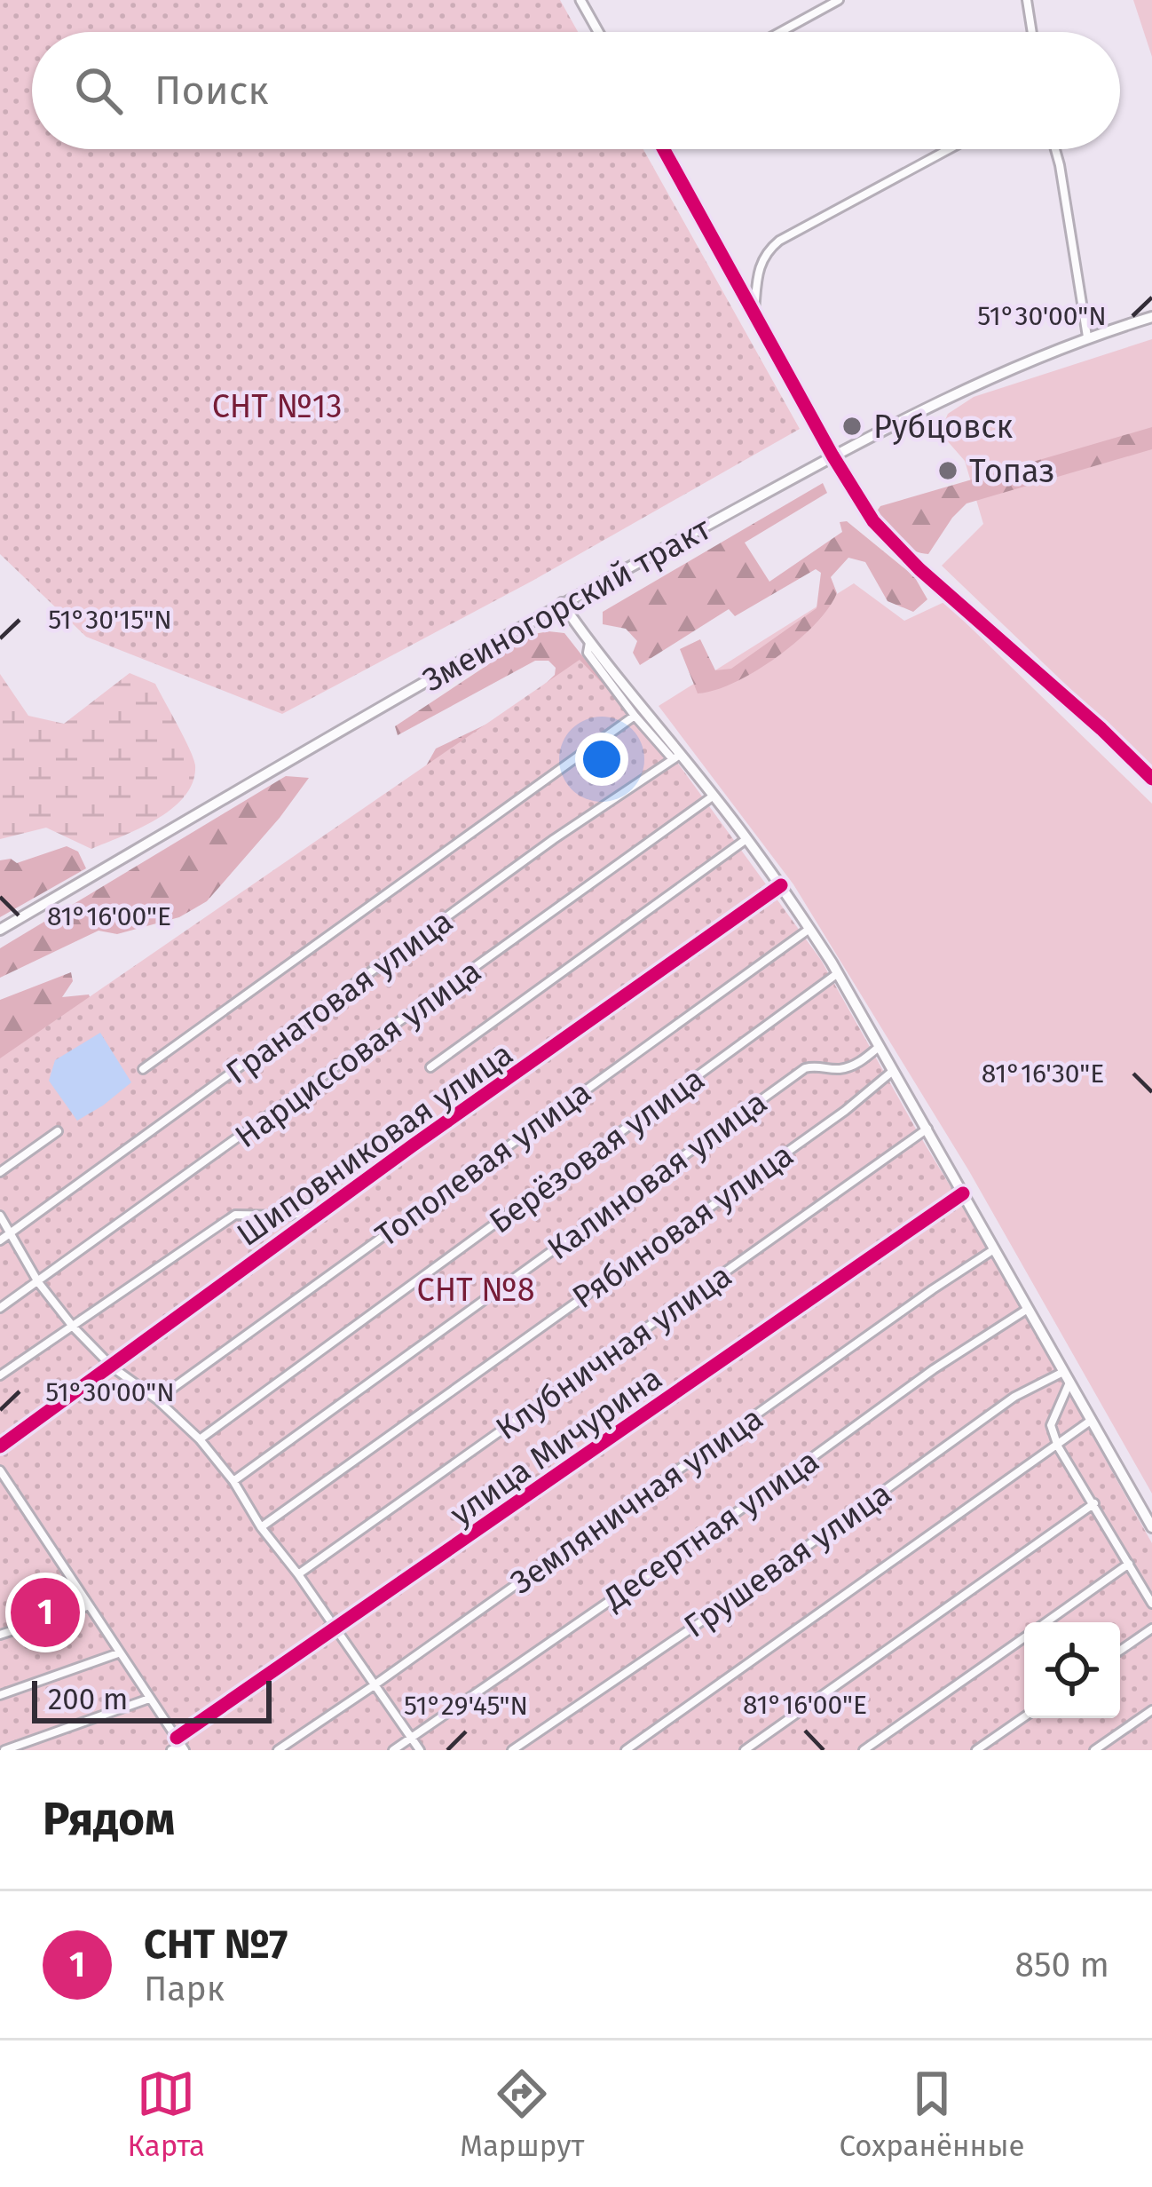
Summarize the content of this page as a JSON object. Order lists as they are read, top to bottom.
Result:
{
  "streets": {
    "main road": ["Змеиногорский тракт"],
    "street": [
      "Гранатовая улица",
      "Нарциссовая улица",
      "Шиповниковая улица",
      "Берёзовая улица",
      "Тополевая улица",
      "Калиновая улица",
      "Рябиновая улица",
      "Клубничная улица",
      "улица Мичурина",
      "Земляничная улица",
      "Десертная улица",
      "Грушевая улица"
    ]
  },
  "parks": ["СНТ №13", "СНТ №8"],
  "places": ["Рубцовск", "Топаз"],
  "scale_bar": "200 m",
  "page": {
    "search": "Поиск",
    "pins": "1",
    "scale": "200 m",
    "heading": "Рядом",
    "list": [
      {
        "mark": "1",
        "name": "СНТ №7",
        "note": "Парк",
        "value": "850 m"
      }
    ],
    "nav": ["Карта", "Маршрут", "Сохранённые"]
  },
  "coordinates": [
    "51°30'00\"N",
    "51°30'15\"N",
    "81°16'00\"E",
    "81°16'30\"E",
    "51°29'45\"N"
  ]
}
